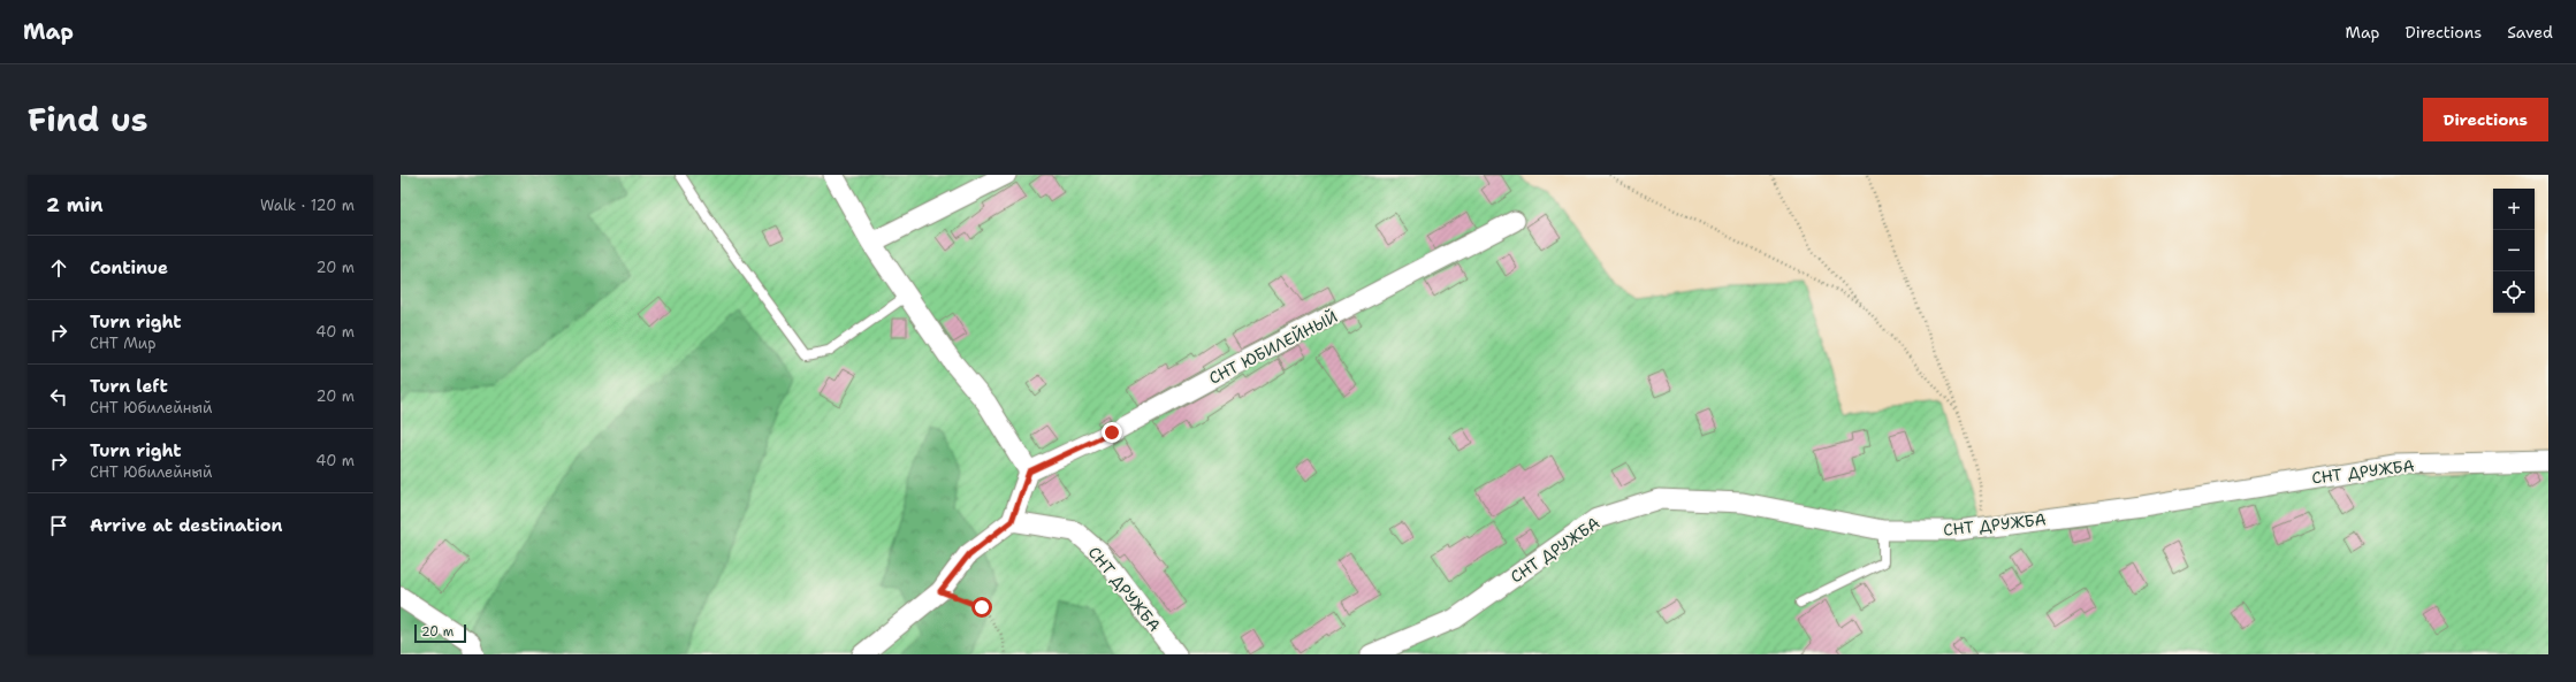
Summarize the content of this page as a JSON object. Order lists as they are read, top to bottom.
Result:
{
  "streets": {
    "street": ["СНТ ЮБИЛЕЙНЫЙ", "СНТ ДРУЖБА"]
  },
  "scale_bar": "20 m",
  "page": {
    "header": "Map",
    "nav": ["Map", "Directions", "Saved"],
    "title": "Find us",
    "buttons": "Directions",
    "heading": ["2 min", "Walk · 120 m"],
    "map_buttons": ["+", "−"],
    "list": [
      ["Continue", "20 m"],
      ["Turn right", "СНТ Мир", "40 m"],
      ["Turn left", "СНТ Юбилейный", "20 m"],
      ["Turn right", "СНТ Юбилейный", "40 m"],
      "Arrive at destination"
    ],
    "scale": "20 m"
  }
}
